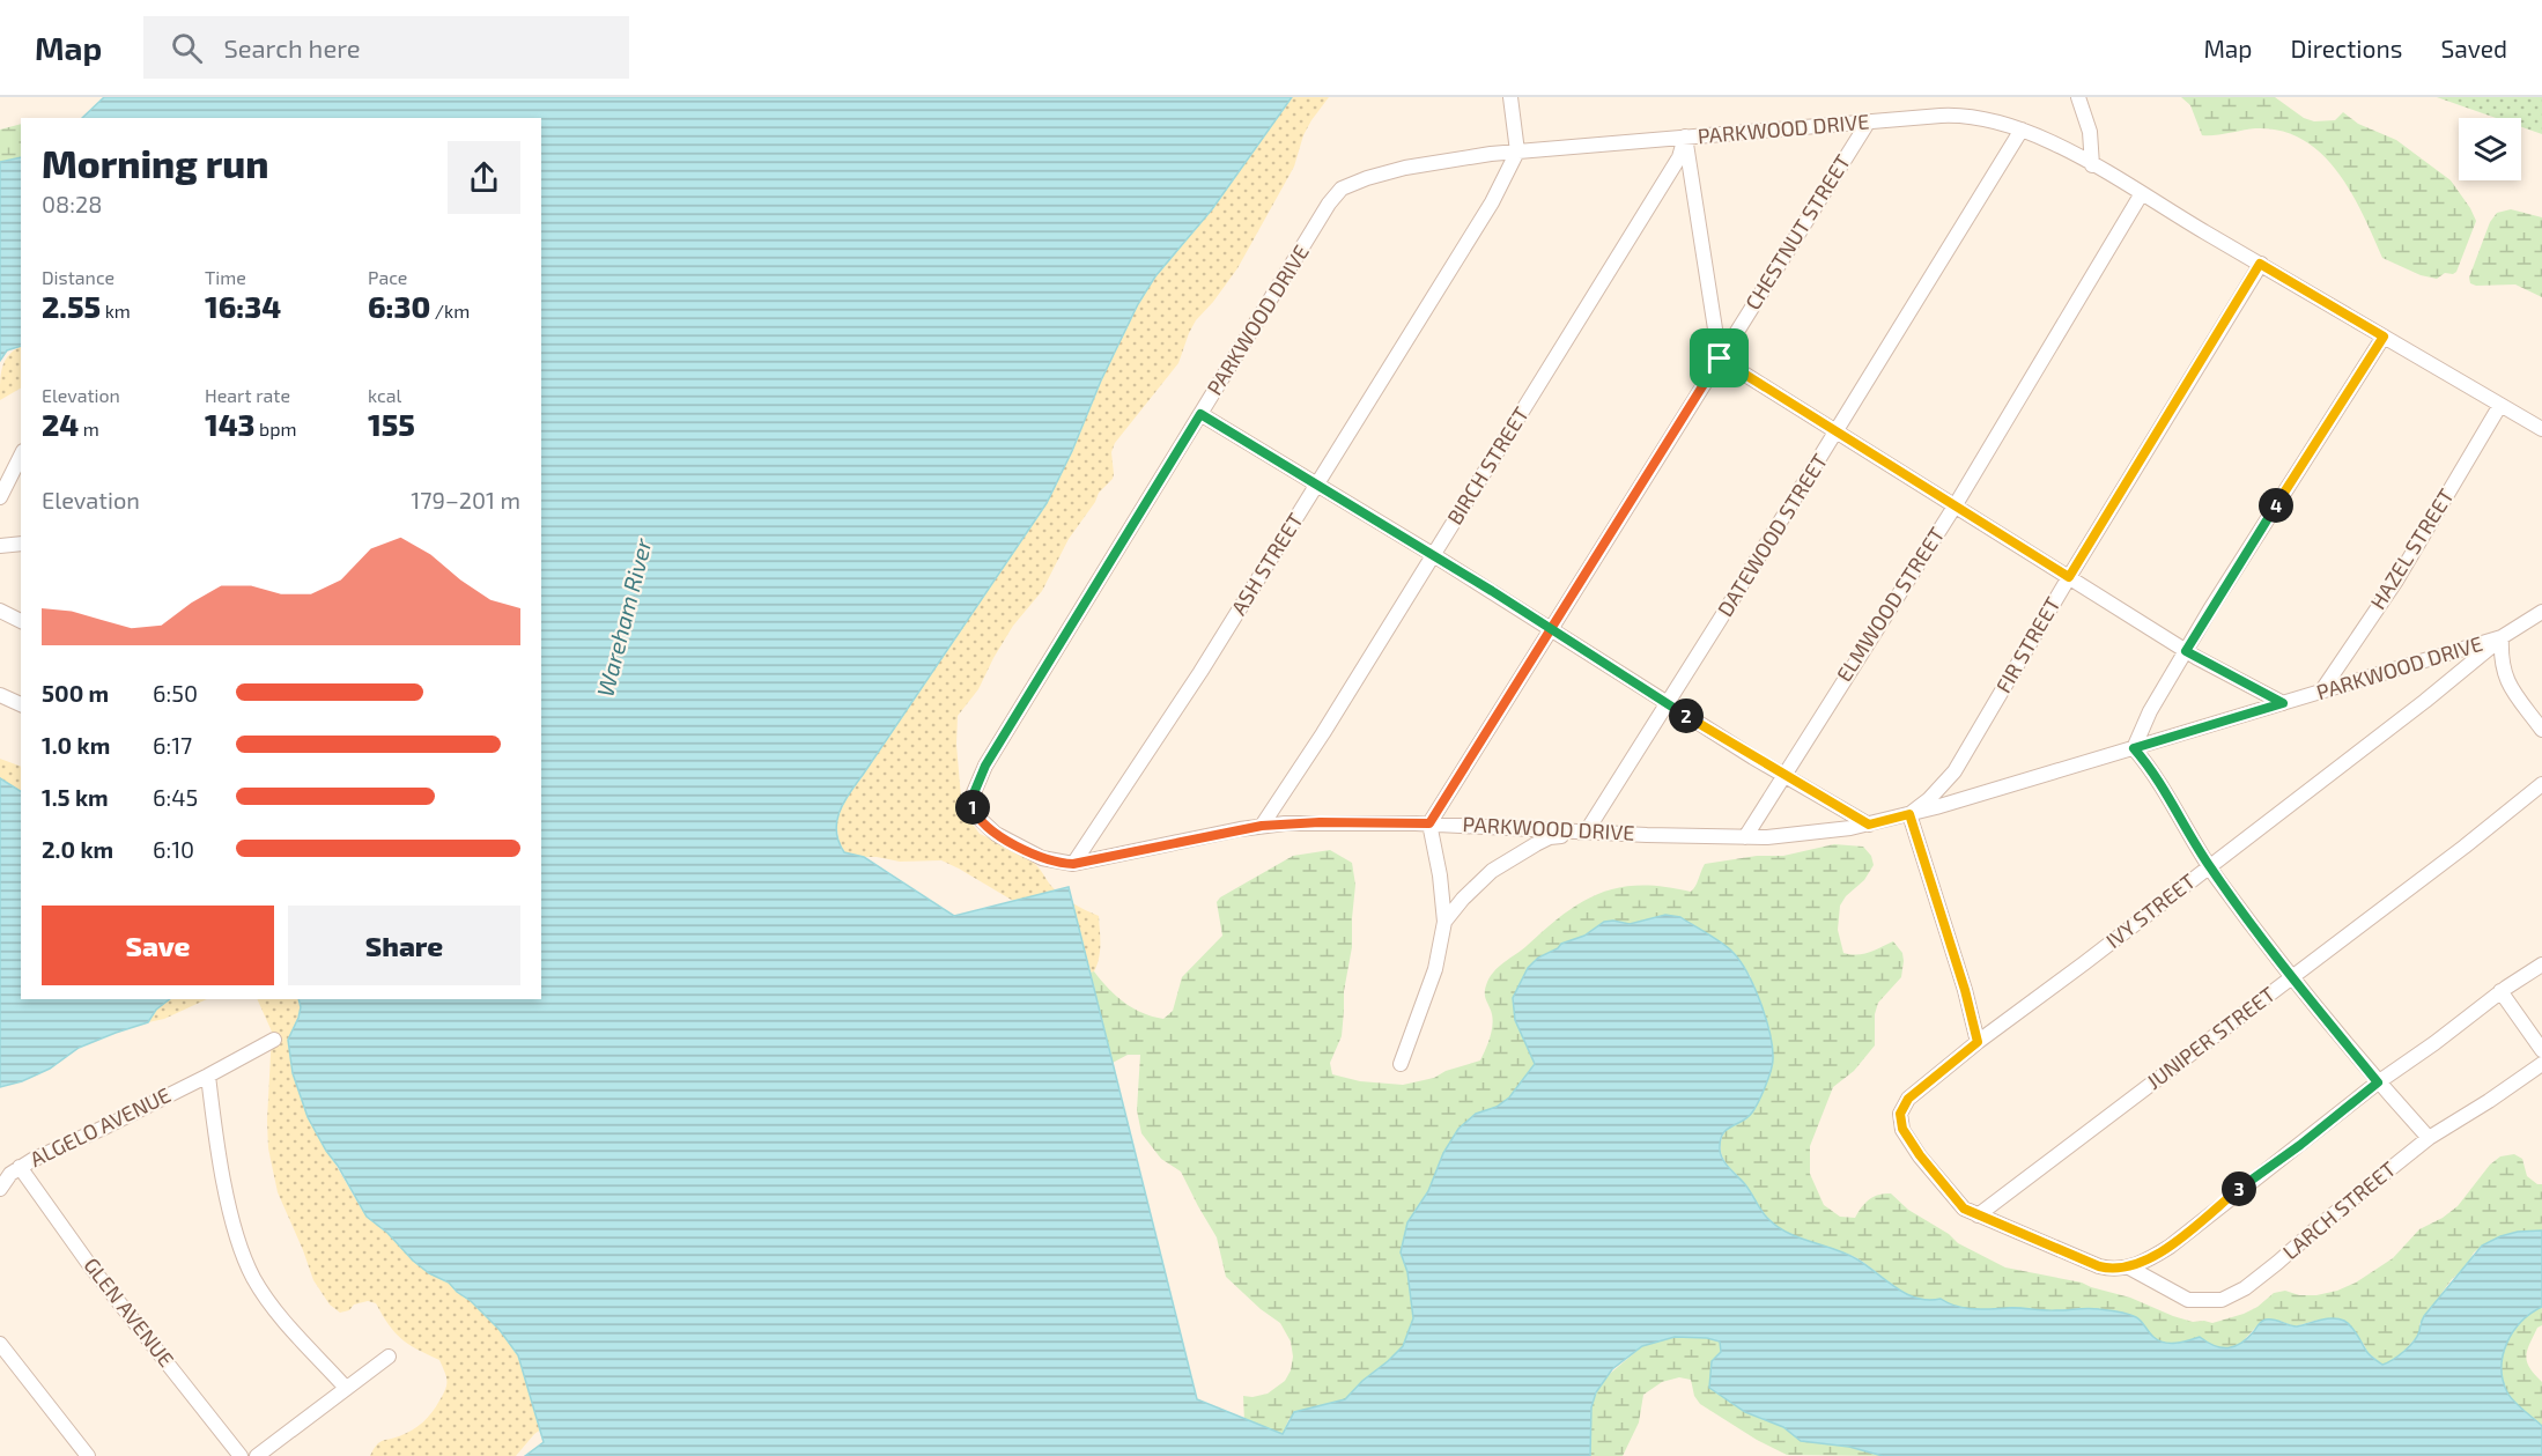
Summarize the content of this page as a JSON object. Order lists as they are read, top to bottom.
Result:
{
  "streets": {
    "street": [
      "PARKWOOD DRIVE",
      "CHESTNUT STREET",
      "BIRCH STREET",
      "DATEWOOD STREET",
      "HAZEL STREET",
      "ASH STREET",
      "ELMWOOD STREET",
      "FIR STREET",
      "IVY STREET",
      "JUNIPER STREET",
      "ALGELO AVENUE",
      "LARCH STREET",
      "GLEN AVENUE"
    ]
  },
  "crossings": [
    ["PARKWOOD DRIVE", "CHESTNUT STREET"],
    ["PARKWOOD DRIVE", "BIRCH STREET"],
    ["PARKWOOD DRIVE", "DATEWOOD STREET"],
    ["PARKWOOD DRIVE", "HAZEL STREET"],
    ["PARKWOOD DRIVE", "ASH STREET"],
    ["PARKWOOD DRIVE", "ELMWOOD STREET"],
    ["PARKWOOD DRIVE", "FIR STREET"],
    ["PARKWOOD DRIVE", "IVY STREET"],
    ["IVY STREET", "JUNIPER STREET"],
    ["ALGELO AVENUE", "GLEN AVENUE"]
  ],
  "water": ["Wareham River"],
  "page": {
    "header": "Map",
    "search": "Search here",
    "nav": ["Map", "Directions", "Saved"],
    "heading": ["Morning run", "08:28"],
    "stats": [
      ["Distance", "2.55 km"],
      ["Time", "16:34"],
      ["Pace", "6:30 /km"],
      ["Elevation", "24 m"],
      ["Heart rate", "143 bpm"],
      ["kcal", "155"]
    ],
    "chart": ["Elevation", "179–201 m"],
    "pins": [
      "4",
      "2",
      "1",
      "3"
    ],
    "list": [
      {
        "name": "500 m",
        "note": "6:50"
      },
      {
        "name": "1.0 km",
        "note": "6:17"
      },
      {
        "name": "1.5 km",
        "note": "6:45"
      },
      {
        "name": "2.0 km",
        "note": "6:10"
      }
    ],
    "buttons": ["Save", "Share"]
  }
}
